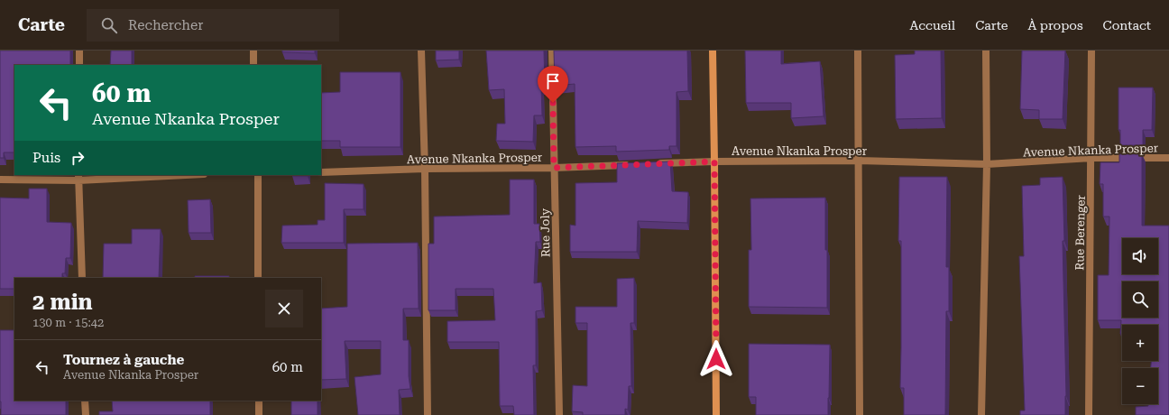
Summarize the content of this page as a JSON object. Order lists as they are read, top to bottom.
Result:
{
  "streets": {
    "street": ["Avenue Nkanka Prosper", "Rue Joly", "Rue Berenger"]
  },
  "crossings": [
    ["Avenue Nkanka Prosper", "Rue Joly"],
    ["Avenue Nkanka Prosper", "Rue Berenger"]
  ],
  "page": {
    "header": "Carte",
    "search": "Rechercher",
    "nav": [
      "Accueil",
      "Carte",
      "À propos",
      "Contact"
    ],
    "turn": ["60 m", "Avenue Nkanka Prosper"],
    "then": "Puis",
    "map_buttons": ["+", "−"],
    "heading": ["2 min", "130 m · 15:42"],
    "list": [
      {
        "name": "Tournez à gauche",
        "note": "Avenue Nkanka Prosper",
        "value": "60 m"
      }
    ]
  }
}
